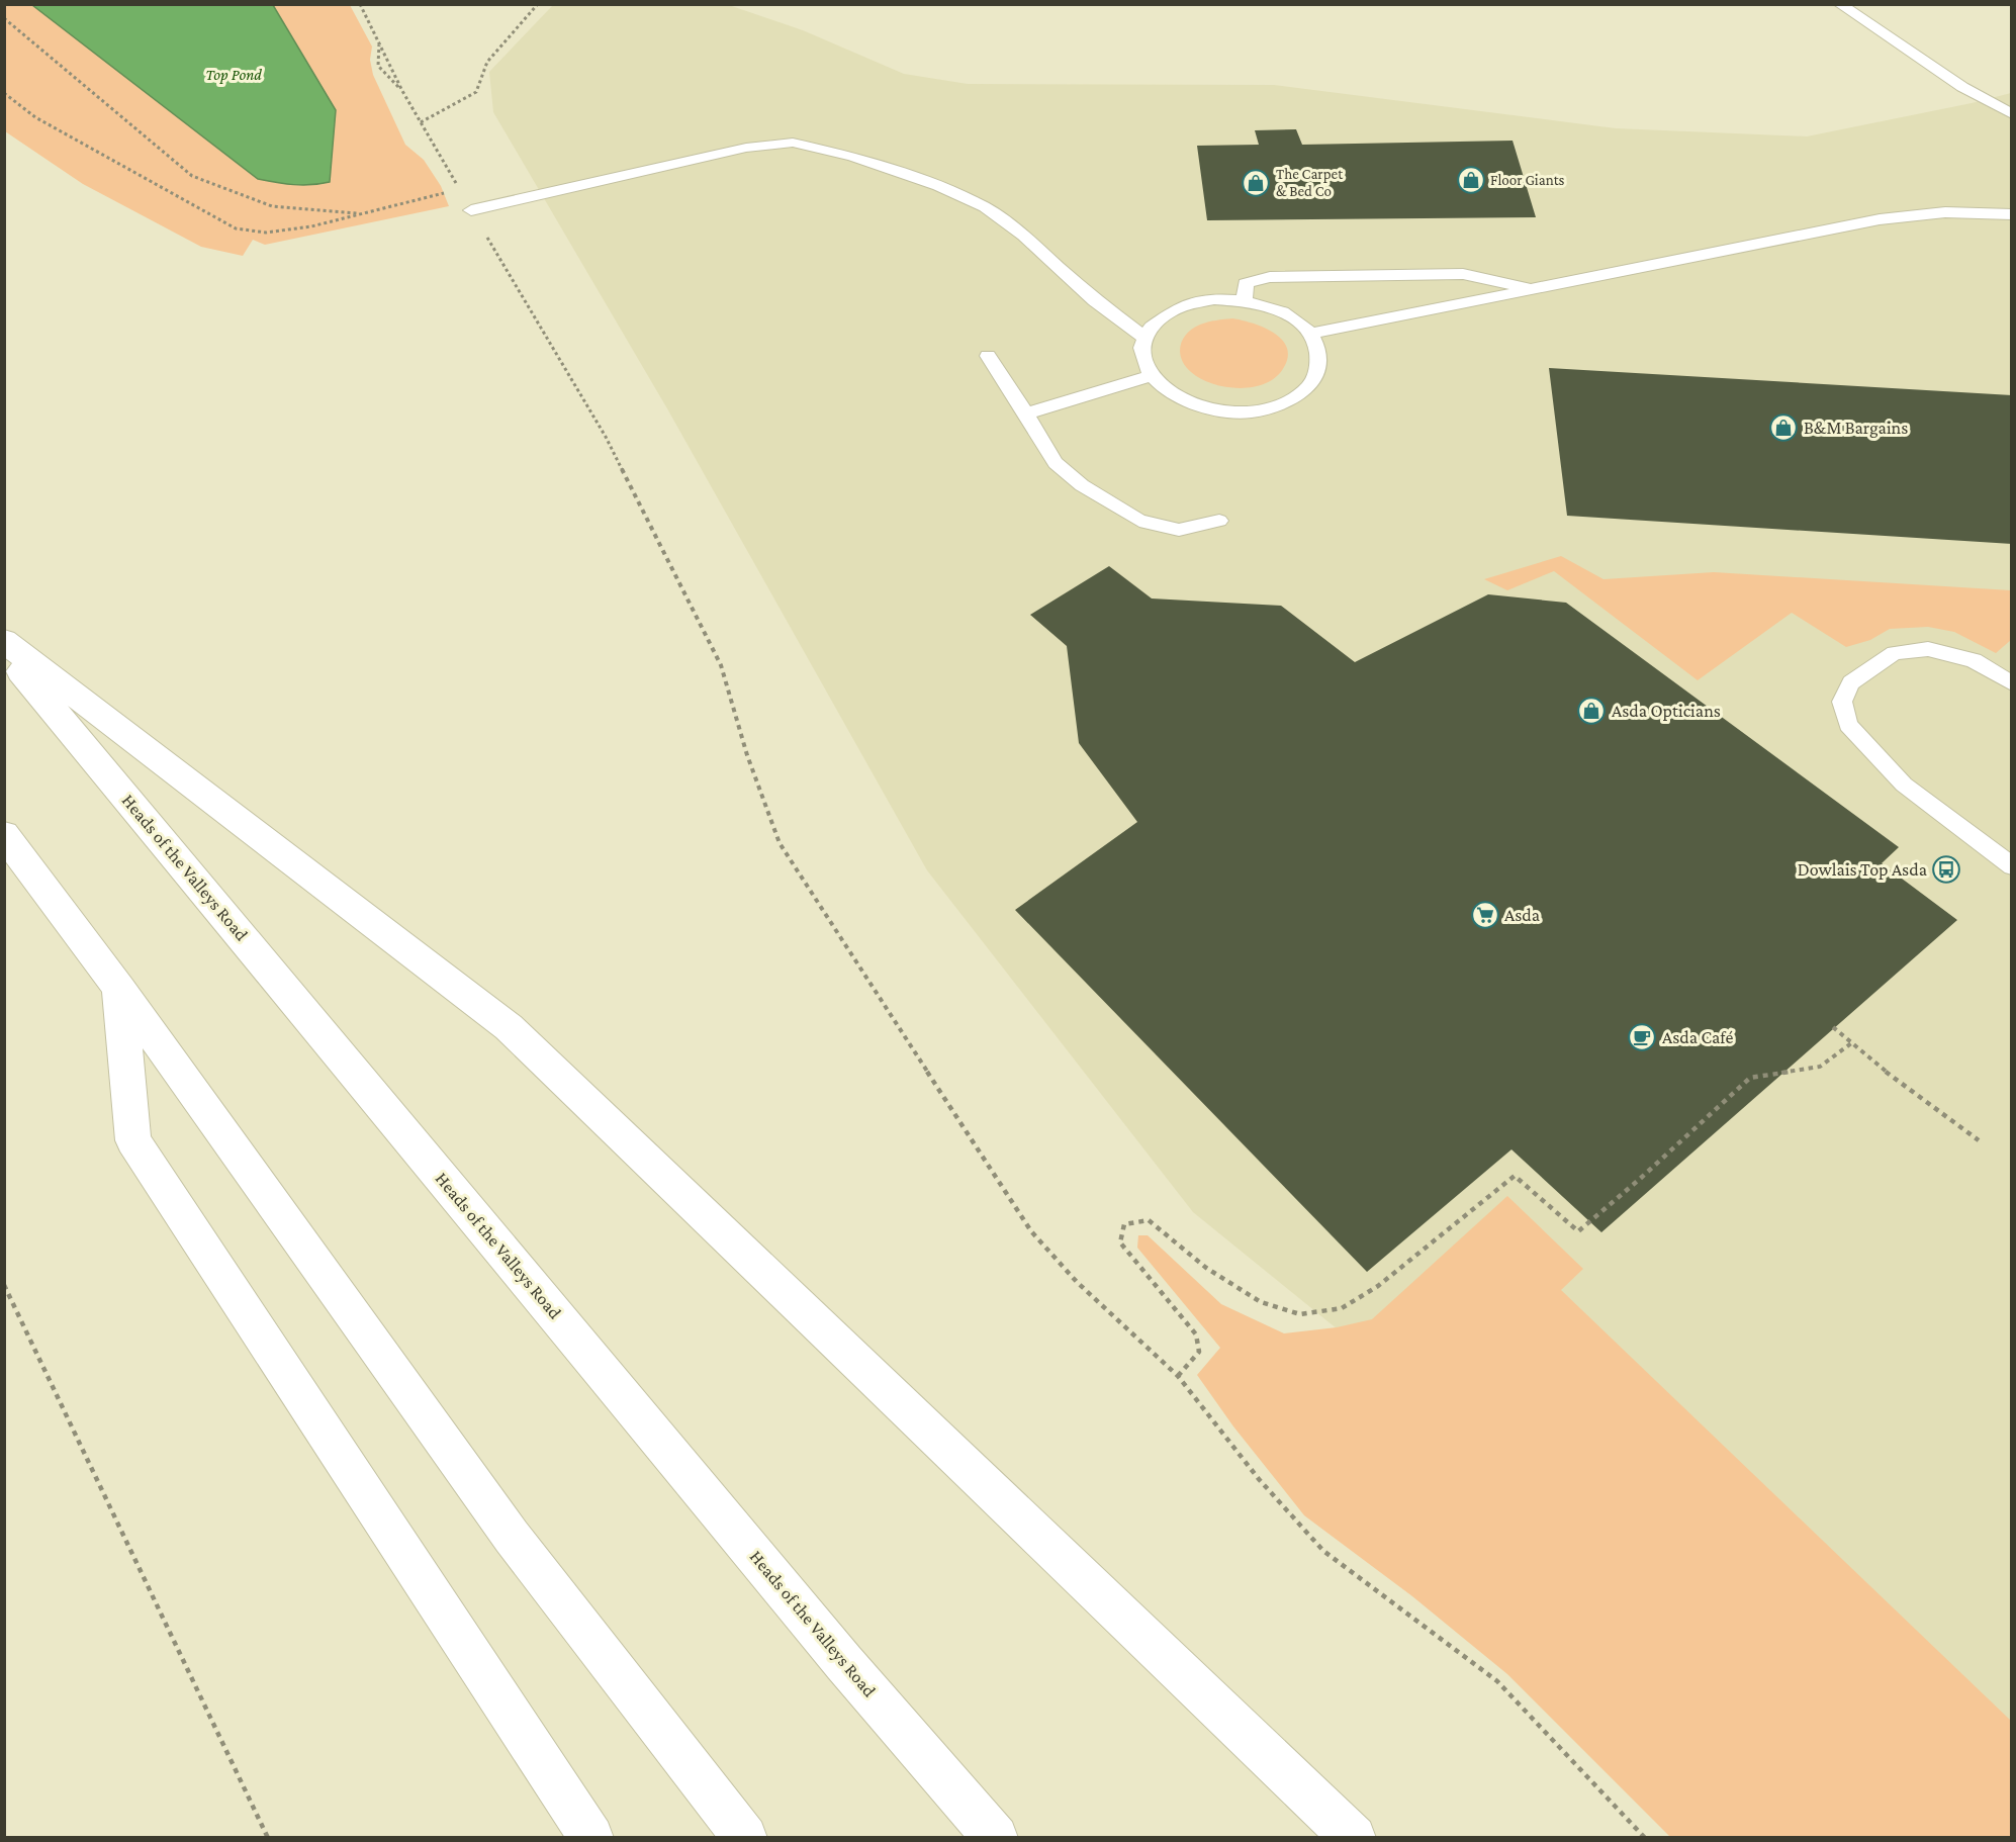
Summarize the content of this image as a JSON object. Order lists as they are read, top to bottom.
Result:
{
  "streets": {
    "highway": ["Heads of the Valleys Road"]
  },
  "water": ["Top Pond"],
  "places": {
    "shop": [
      "Floor Giants",
      "The Carpet & Bed Co",
      "B&M Bargains",
      "Asda Opticians"
    ],
    "bus stop": ["Dowlais Top Asda"],
    "supermarket": ["Asda"],
    "cafe": ["Asda Café"]
  }
}
